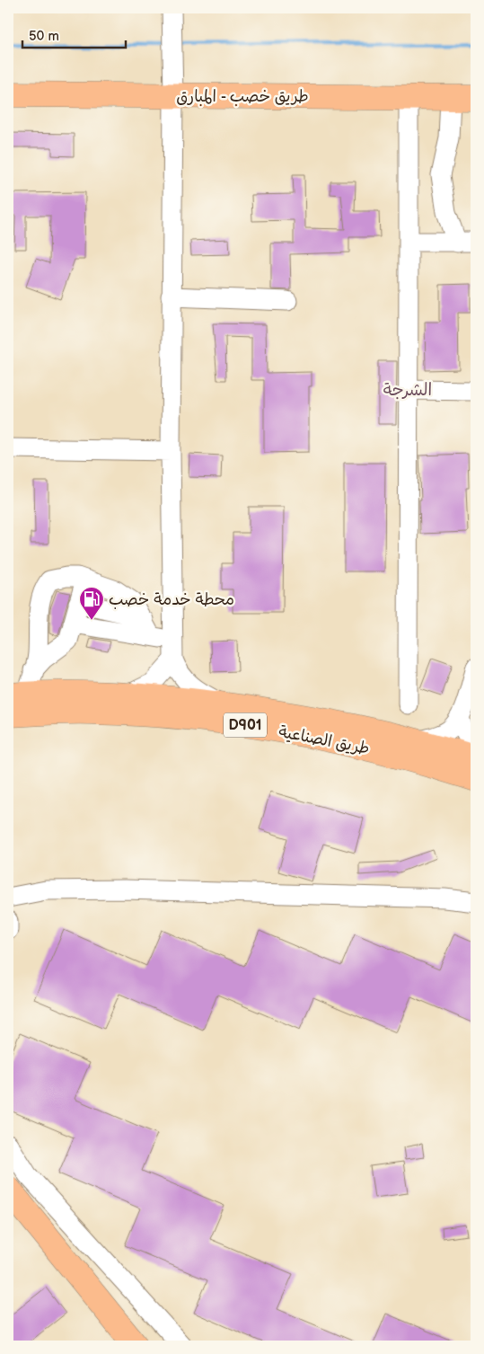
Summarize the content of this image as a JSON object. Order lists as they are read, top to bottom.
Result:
{
  "streets": {
    "main road": ["طريق خصب - المبارق", "D901", "طريق الصناعية"]
  },
  "districts": ["الشرجة"],
  "places": {
    "fuel station": ["محطة خدمة خصب"]
  },
  "scale_bar": "50 m"
}
